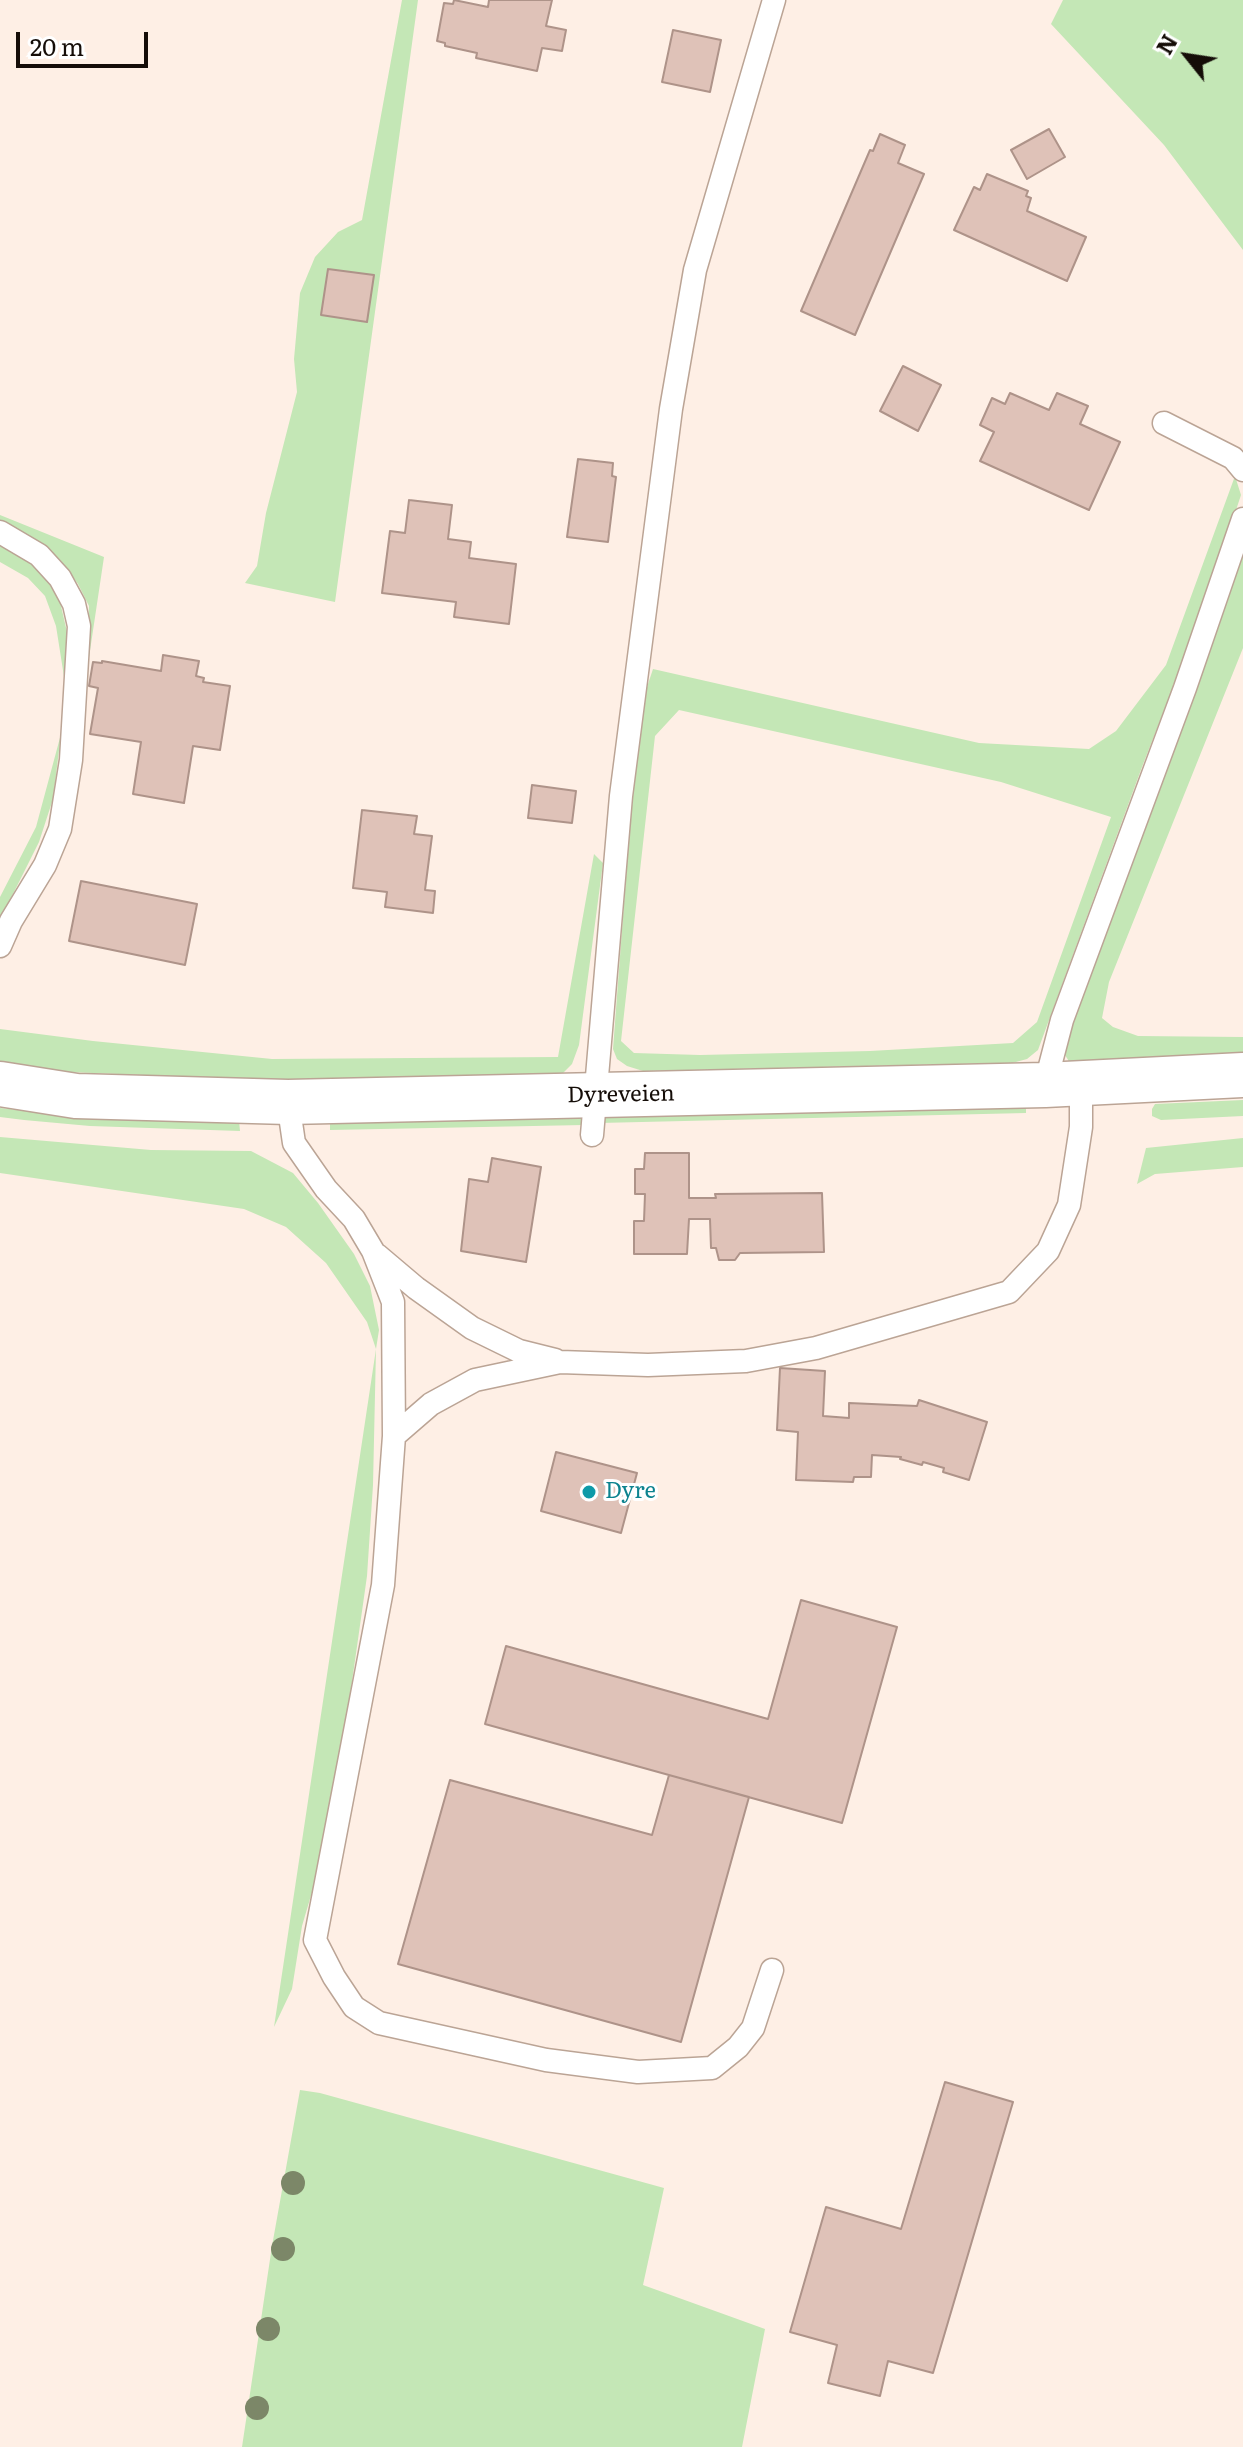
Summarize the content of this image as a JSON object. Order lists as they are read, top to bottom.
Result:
{
  "streets": {
    "main road": ["Dyreveien"]
  },
  "places": ["Dyre"],
  "scale_bar": "20 m",
  "north": "top left"
}
